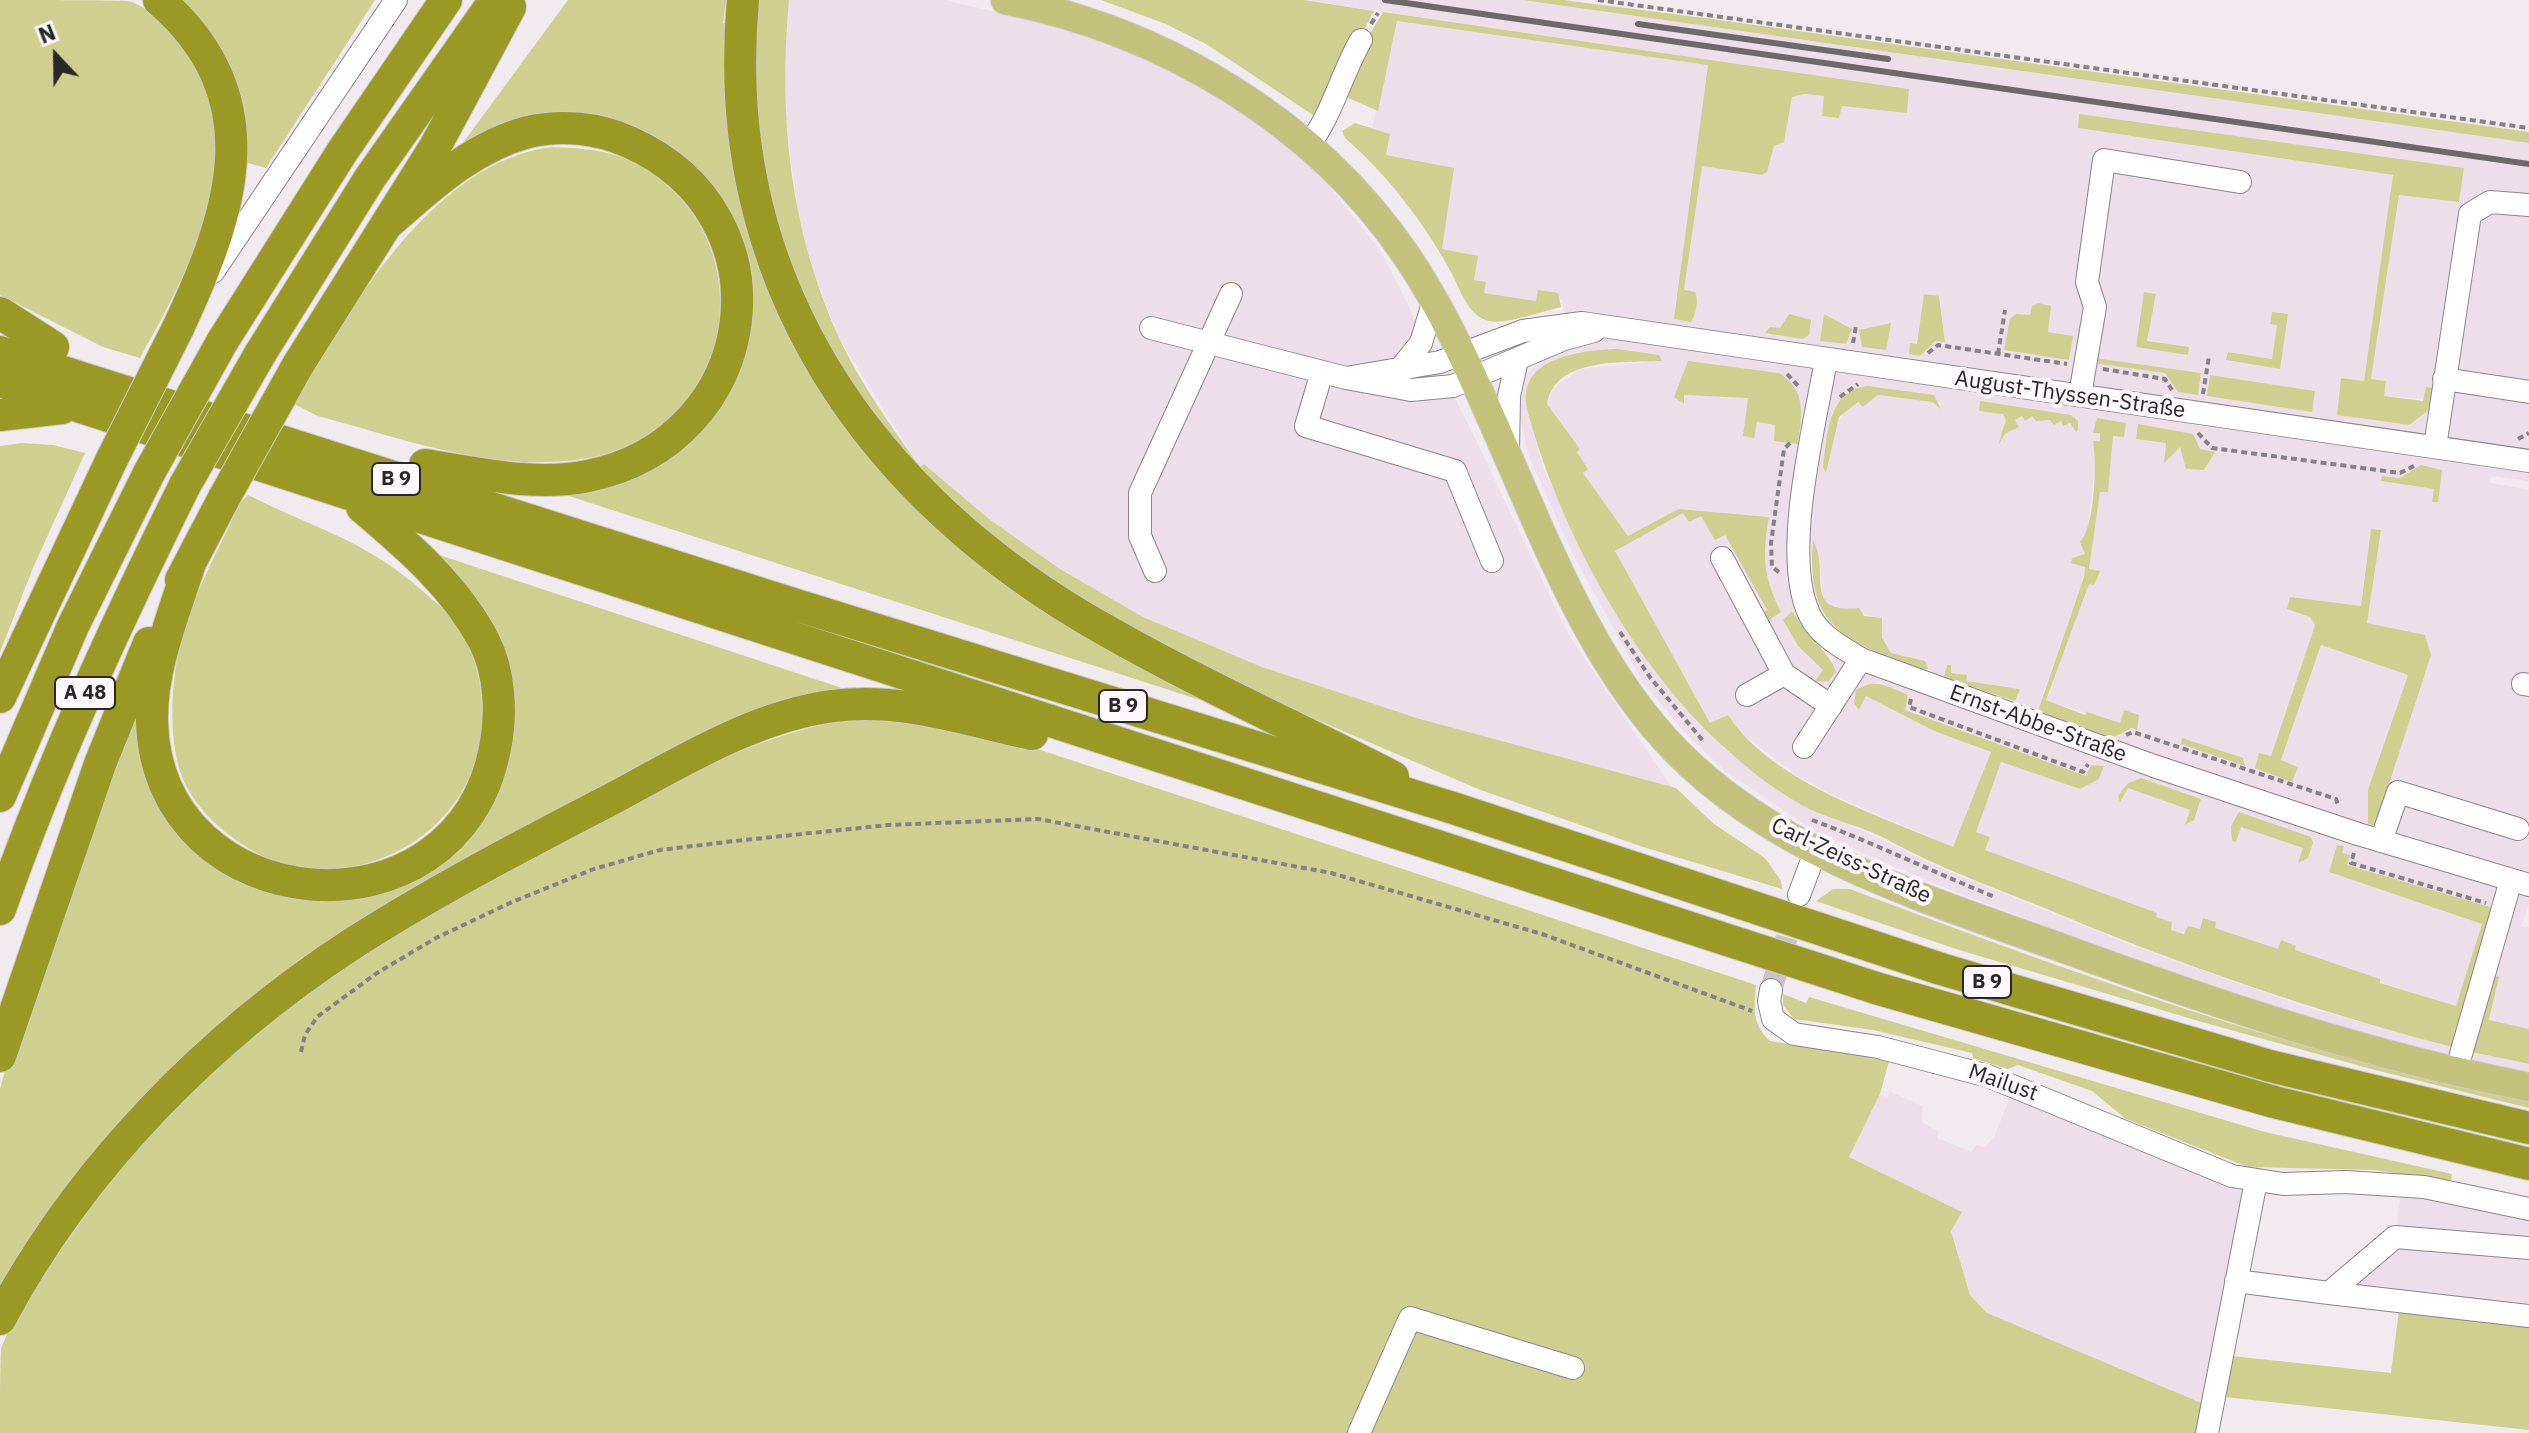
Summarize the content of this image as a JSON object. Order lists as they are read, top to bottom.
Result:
{
  "streets": {
    "highway": ["B 9", "A 48"],
    "main road": ["Carl-Zeiss-Straße"],
    "street": ["August-Thyssen-Straße", "Ernst-Abbe-Straße", "Mailust"]
  },
  "crossings": [
    ["August-Thyssen-Straße", "Ernst-Abbe-Straße"],
    ["August-Thyssen-Straße", "Carl-Zeiss-Straße"]
  ],
  "north": "top"
}
